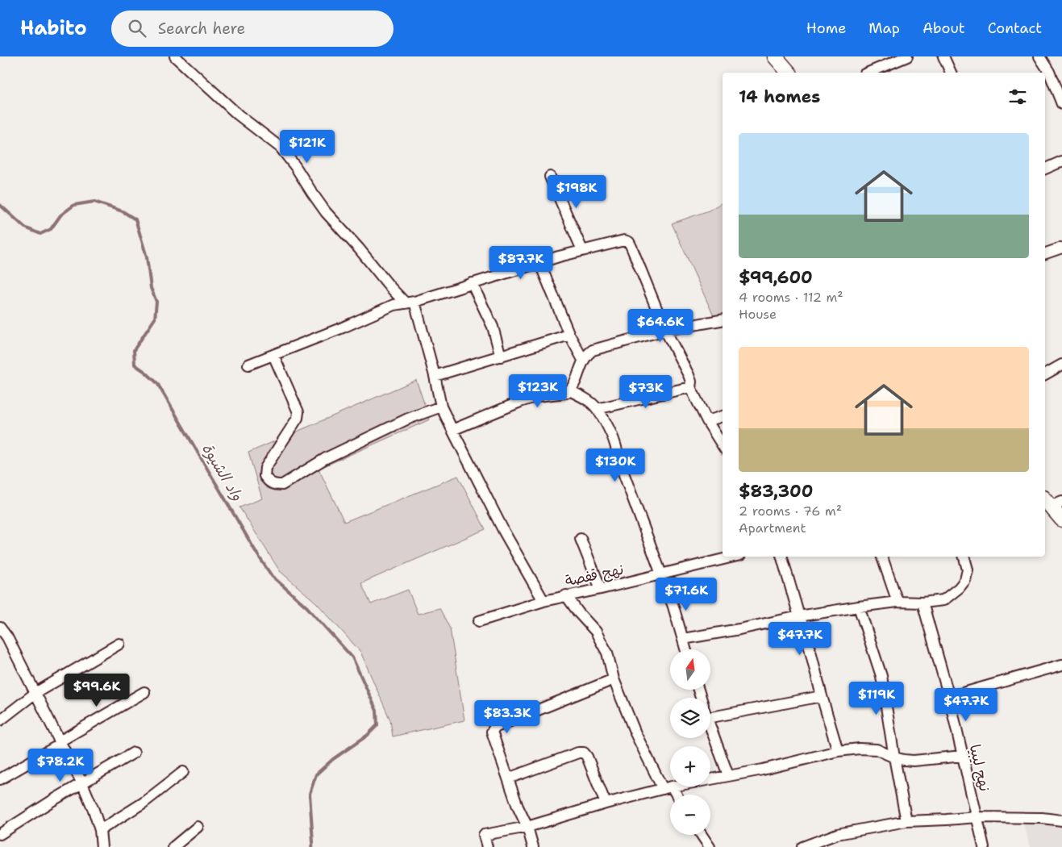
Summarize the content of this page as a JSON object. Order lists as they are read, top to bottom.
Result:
{
  "streets": {
    "street": ["نهج قفصة", "نهج ليبيا"]
  },
  "water": ["واد الشيوة"],
  "north": "top",
  "page": {
    "header": "Habito",
    "search": "Search here",
    "nav": [
      "Home",
      "Map",
      "About",
      "Contact"
    ],
    "heading": "14 homes",
    "list": [
      {
        "name": "$99,600",
        "note": "4 rooms · 112 m² · House"
      },
      {
        "name": "$83,300",
        "note": "2 rooms · 76 m² · Apartment"
      }
    ],
    "price": [
      "$121K",
      "$198K",
      "$87.7K",
      "$64.6K",
      "$123K",
      "$73K",
      "$130K",
      "$71.6K",
      "$47.7K",
      "$99.6K",
      "$119K",
      "$47.7K",
      "$83.3K",
      "$78.2K"
    ],
    "map_buttons": ["+", "−"]
  }
}
